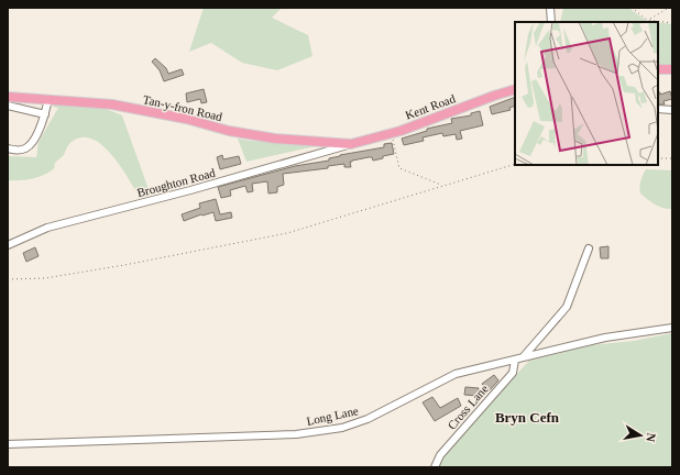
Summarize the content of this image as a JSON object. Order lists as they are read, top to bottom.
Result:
{
  "streets": {
    "main road": ["Kent Road", "Tan-y-fron Road"],
    "street": ["Broughton Road", "Cross Lane", "Long Lane"]
  },
  "crossings": [
    ["Kent Road", "Tan-y-fron Road"],
    ["Kent Road", "Broughton Road"],
    ["Tan-y-fron Road", "Broughton Road"],
    ["Cross Lane", "Long Lane"]
  ],
  "districts": ["Bryn Cefn"],
  "north": "right"
}
